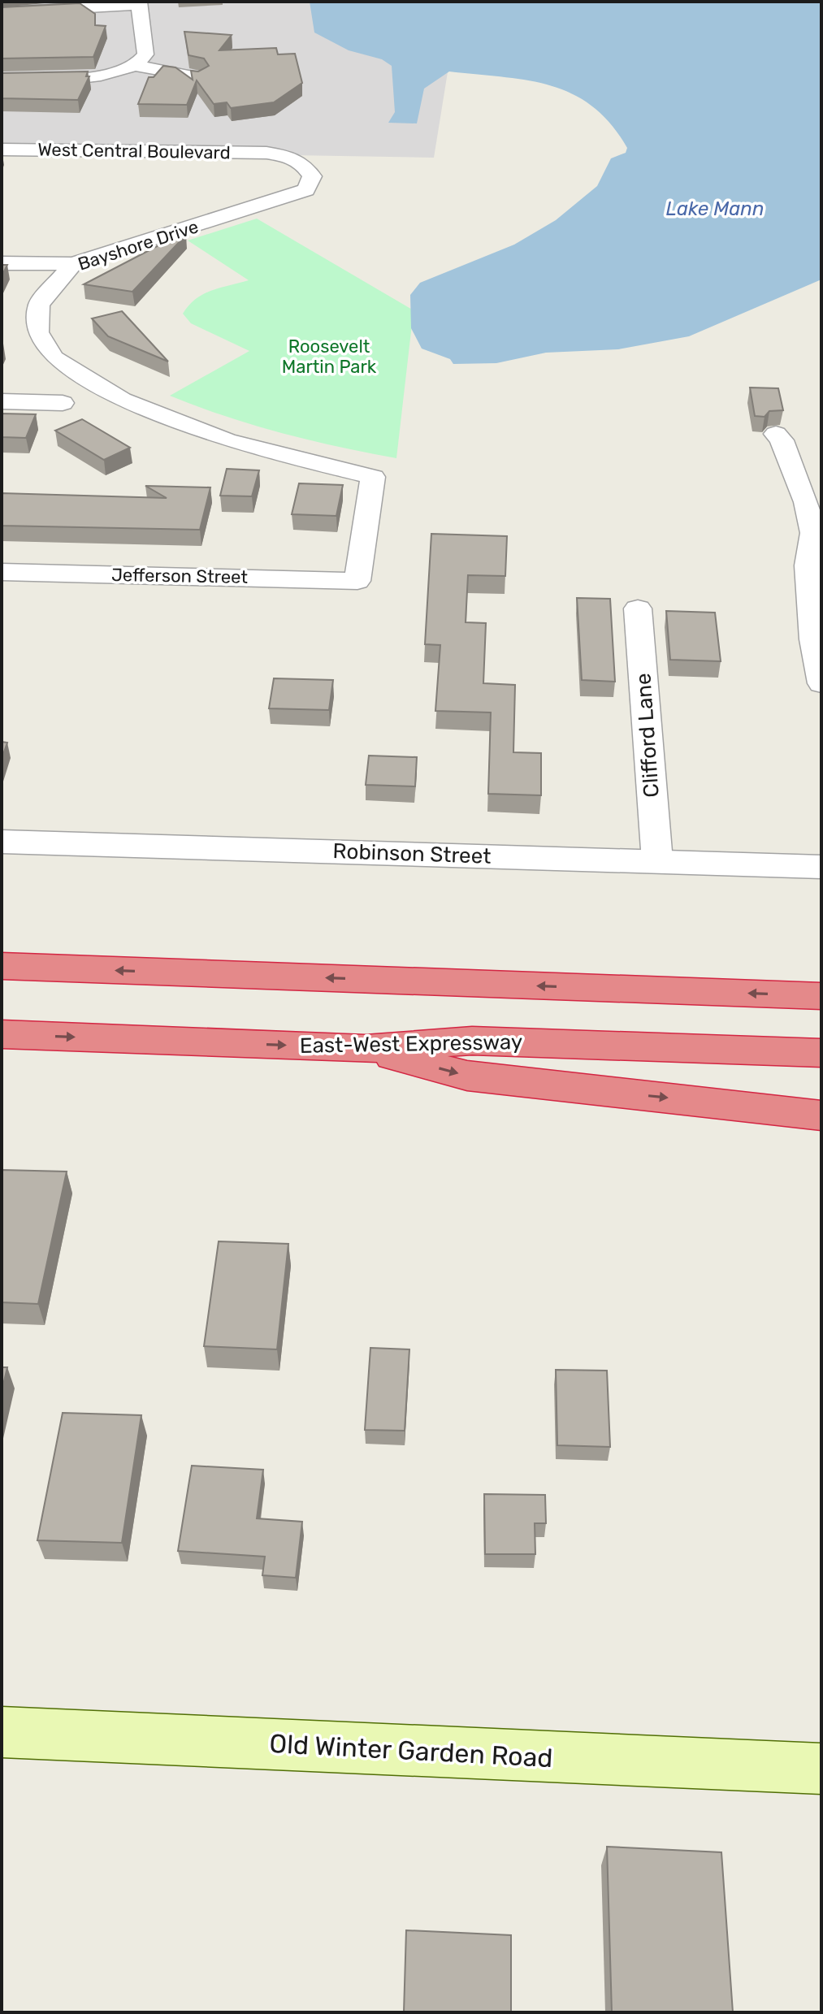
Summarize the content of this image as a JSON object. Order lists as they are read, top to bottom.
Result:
{
  "streets": {
    "highway": ["East-West Expressway"],
    "main road": ["Old Winter Garden Road"],
    "street": [
      "West Central Boulevard",
      "Bayshore Drive",
      "Jefferson Street",
      "Clifford Lane",
      "Robinson Street"
    ]
  },
  "crossings": [
    ["West Central Boulevard", "Bayshore Drive"],
    ["Bayshore Drive", "Jefferson Street"],
    ["Clifford Lane", "Robinson Street"]
  ],
  "water": ["Lake Mann"],
  "parks": ["Roosevelt Martin Park"]
}
